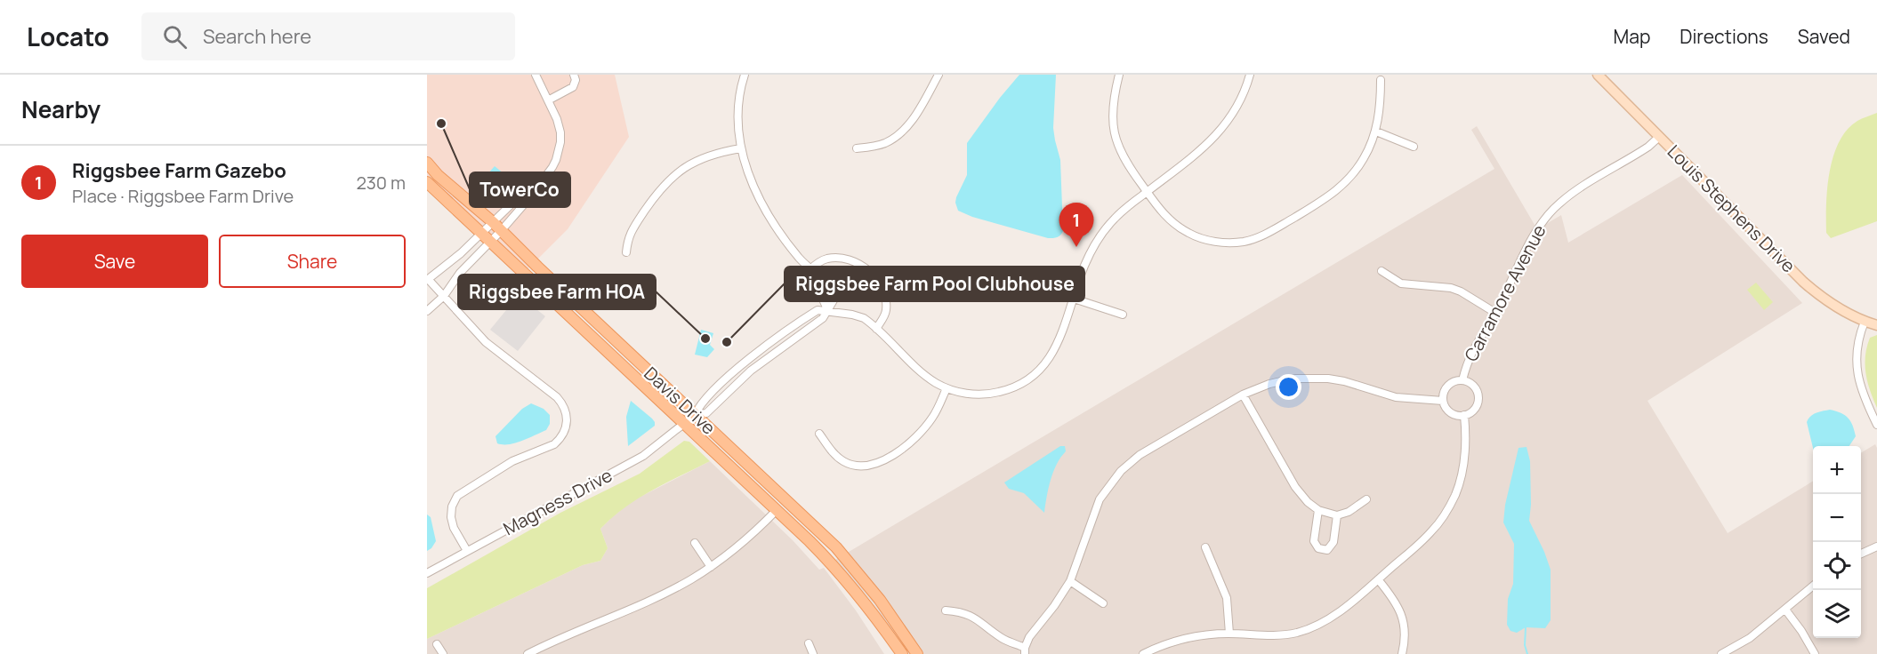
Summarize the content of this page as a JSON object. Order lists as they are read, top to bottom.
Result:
{
  "streets": {
    "main road": ["Davis Drive"],
    "street": ["Louis Stephens Drive", "Carramore Avenue", "Magness Drive"]
  },
  "crossings": [
    ["Louis Stephens Drive", "Carramore Avenue"],
    ["Davis Drive", "Magness Drive"]
  ],
  "places": ["TowerCo", "Riggsbee Farm HOA", "Riggsbee Farm Pool Clubhouse"],
  "page": {
    "header": "Locato",
    "search": "Search here",
    "nav": ["Map", "Directions", "Saved"],
    "heading": "Nearby",
    "list": [
      {
        "mark": "1",
        "name": "Riggsbee Farm Gazebo",
        "note": "Place · Riggsbee Farm Drive",
        "value": "230 m"
      }
    ],
    "pins": "1",
    "buttons": ["Save", "Share"],
    "map_buttons": ["+", "−"]
  }
}
